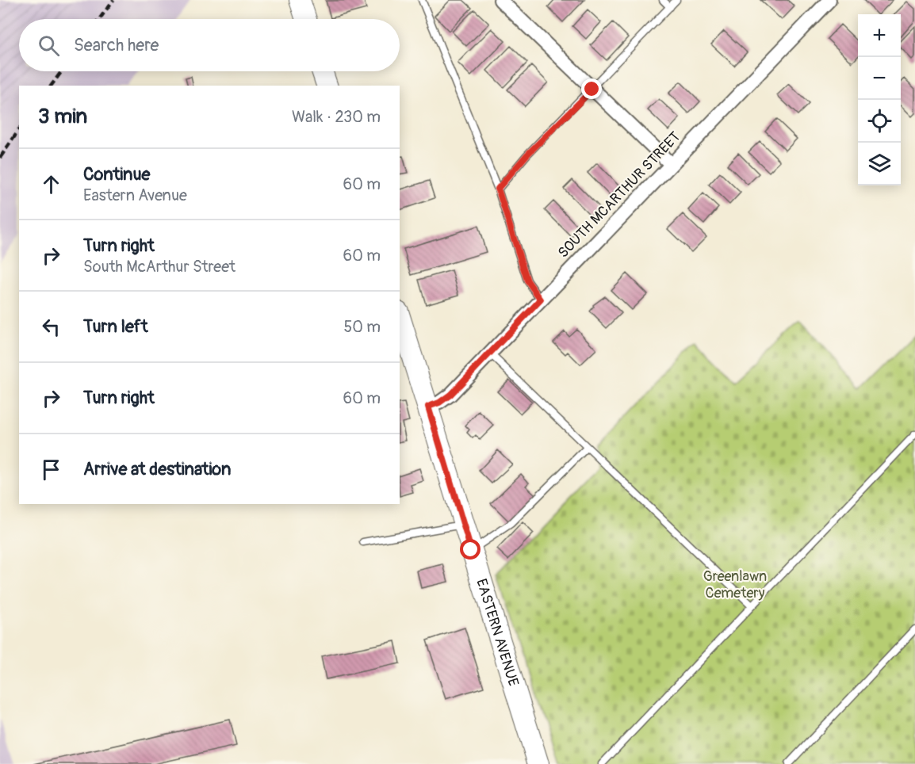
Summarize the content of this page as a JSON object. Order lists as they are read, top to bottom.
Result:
{
  "streets": {
    "main road": ["EASTERN AVENUE"],
    "street": ["SOUTH MCARTHUR STREET"]
  },
  "crossings": [
    ["SOUTH MCARTHUR STREET", "EASTERN AVENUE"]
  ],
  "parks": ["Greenlawn Cemetery"],
  "page": {
    "map_buttons": ["+", "−"],
    "search": "Search here",
    "heading": ["3 min", "Walk · 230 m"],
    "list": [
      ["Continue", "Eastern Avenue", "60 m"],
      ["Turn right", "South McArthur Street", "60 m"],
      ["Turn left", "50 m"],
      ["Turn right", "60 m"],
      "Arrive at destination"
    ]
  }
}
